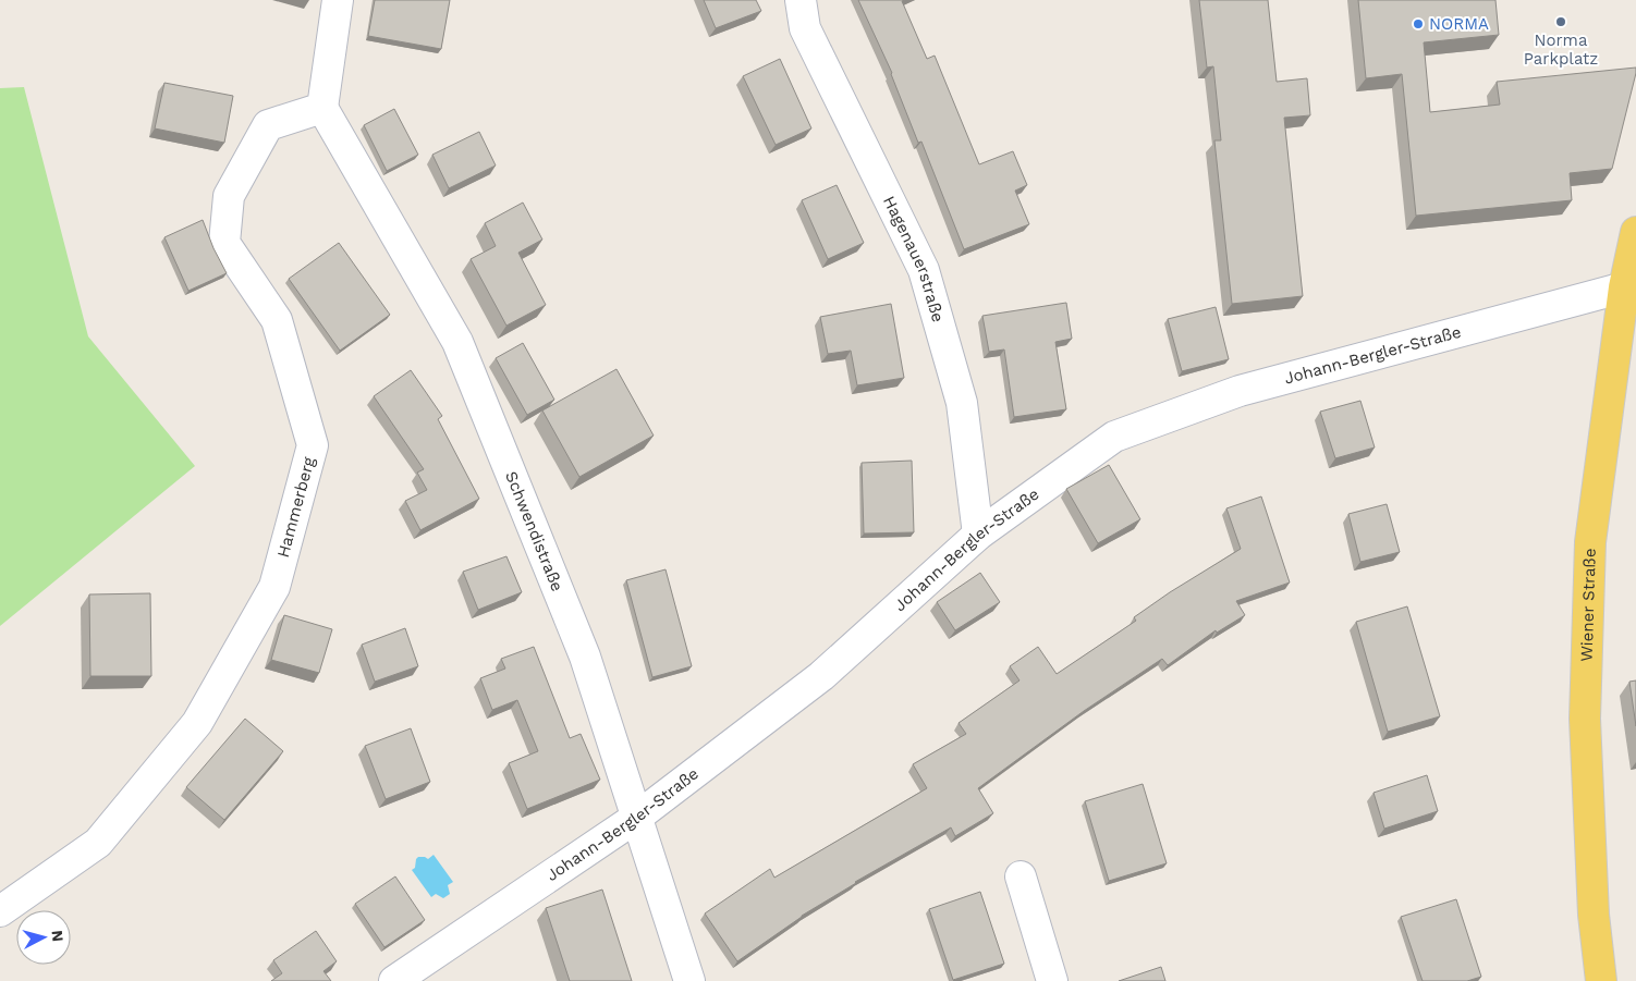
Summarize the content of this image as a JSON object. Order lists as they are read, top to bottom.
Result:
{
  "streets": {
    "main road": ["Wiener Straße"],
    "street": [
      "Hagenauerstraße",
      "Johann-Bergler-Straße",
      "Hammerberg",
      "Schwendistraße"
    ]
  },
  "crossings": [
    ["Hagenauerstraße", "Johann-Bergler-Straße"],
    ["Johann-Bergler-Straße", "Schwendistraße"],
    ["Johann-Bergler-Straße", "Wiener Straße"],
    ["Hammerberg", "Schwendistraße"]
  ],
  "places": ["Norma Parkplatz", "NORMA"],
  "north": "right"
}
